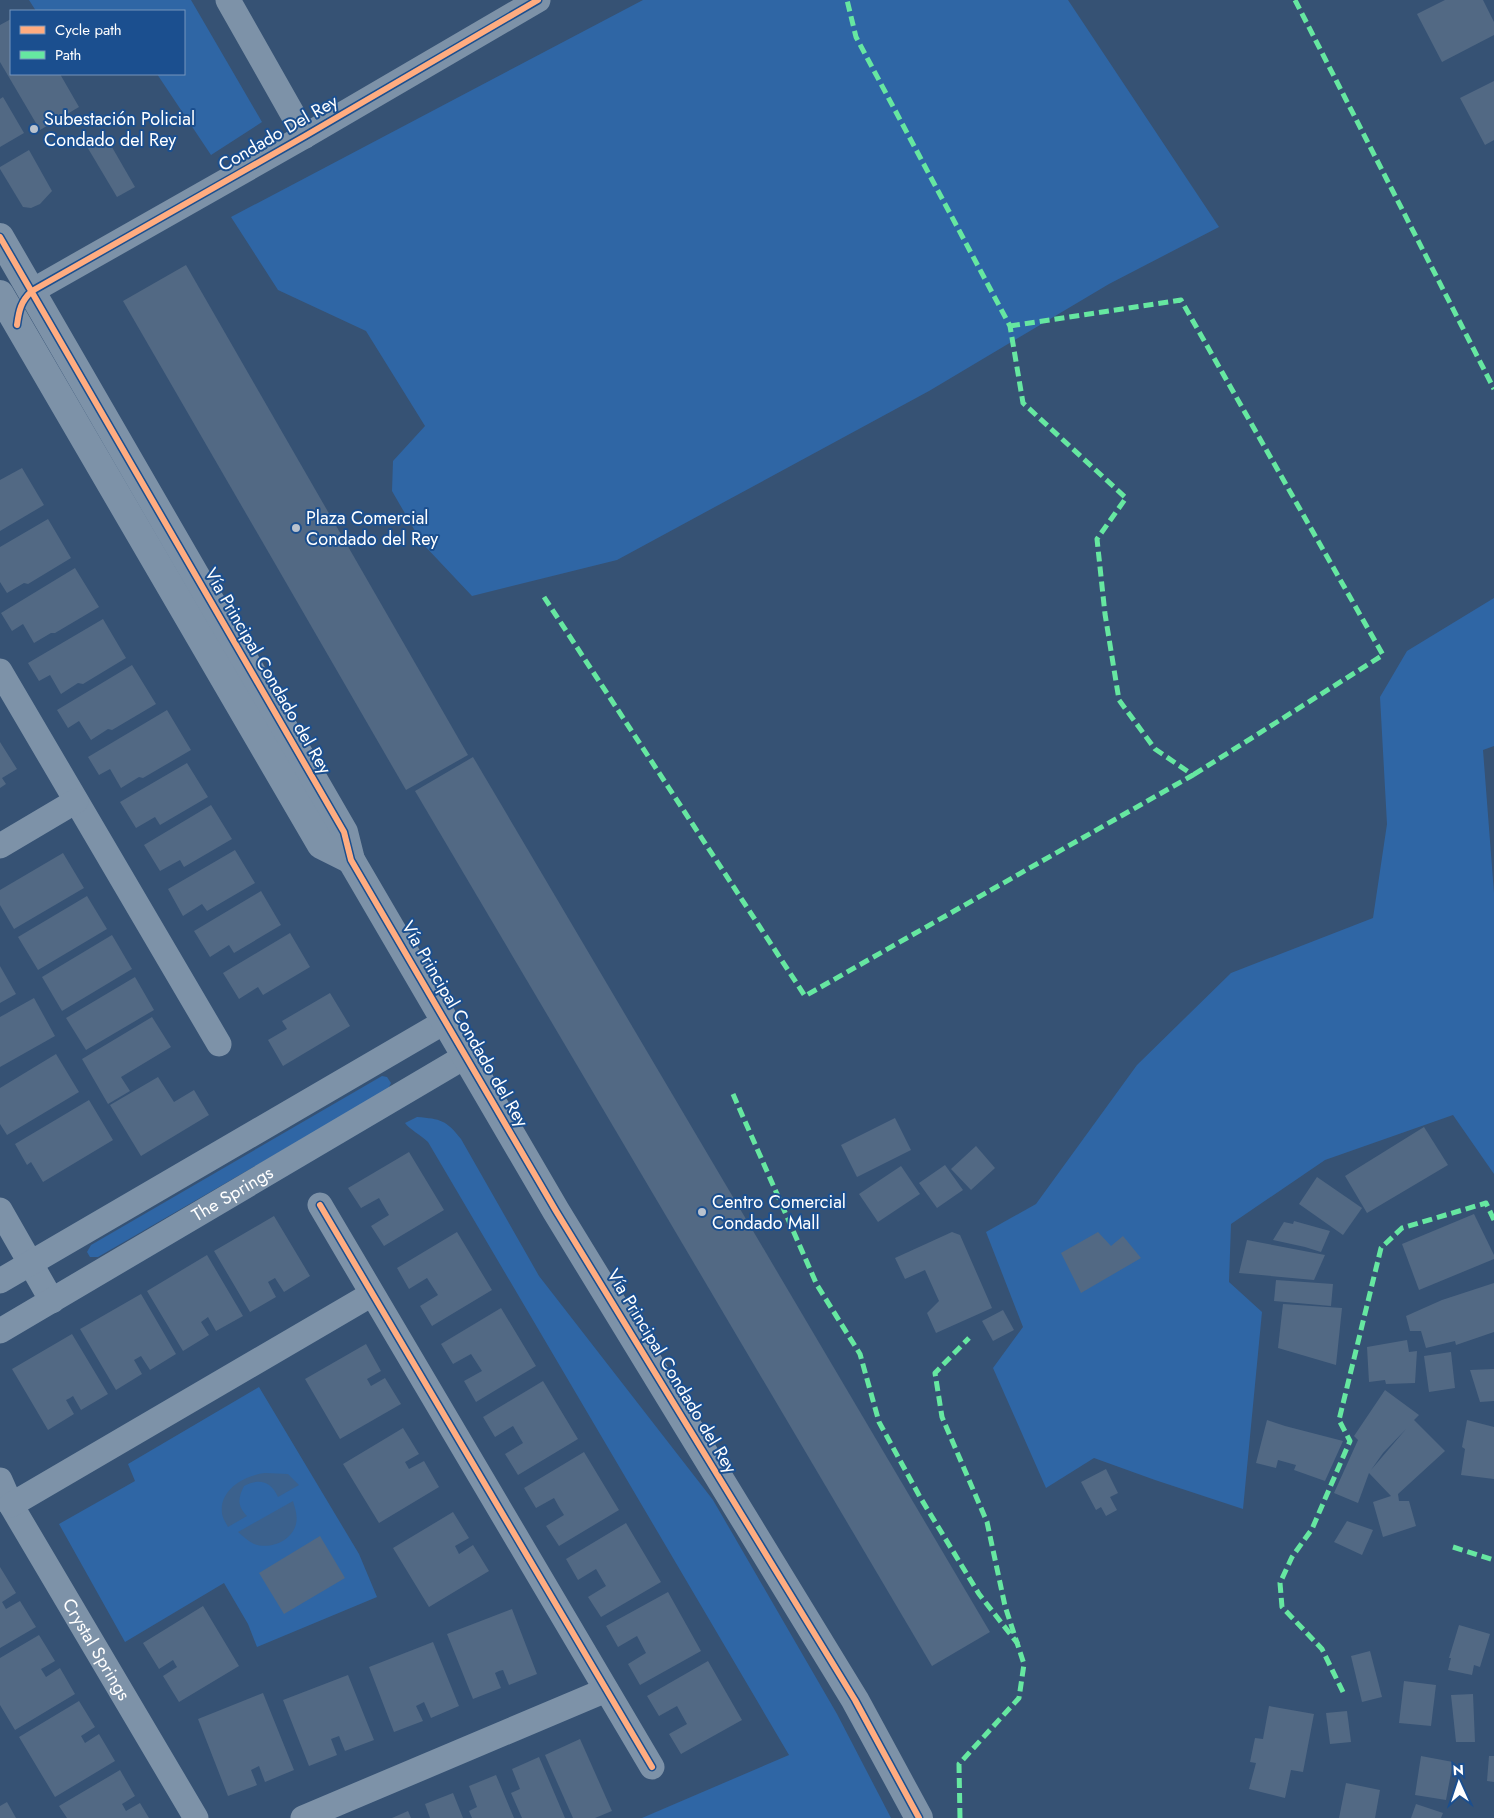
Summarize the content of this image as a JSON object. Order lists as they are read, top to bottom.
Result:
{
  "streets": {
    "street": [
      "Condado Del Rey",
      "Vía Principal Condado del Rey",
      "The Springs",
      "Crystal Springs"
    ]
  },
  "crossings": [
    ["Condado Del Rey", "Vía Principal Condado del Rey"],
    ["Vía Principal Condado del Rey", "The Springs"]
  ],
  "places": ["Subestación Policial Condado del Rey", "Plaza Comercial Condado del Rey", "Centro Comercial Condado Mall"],
  "legend": ["Cycle path", "Path"],
  "north": "top"
}
